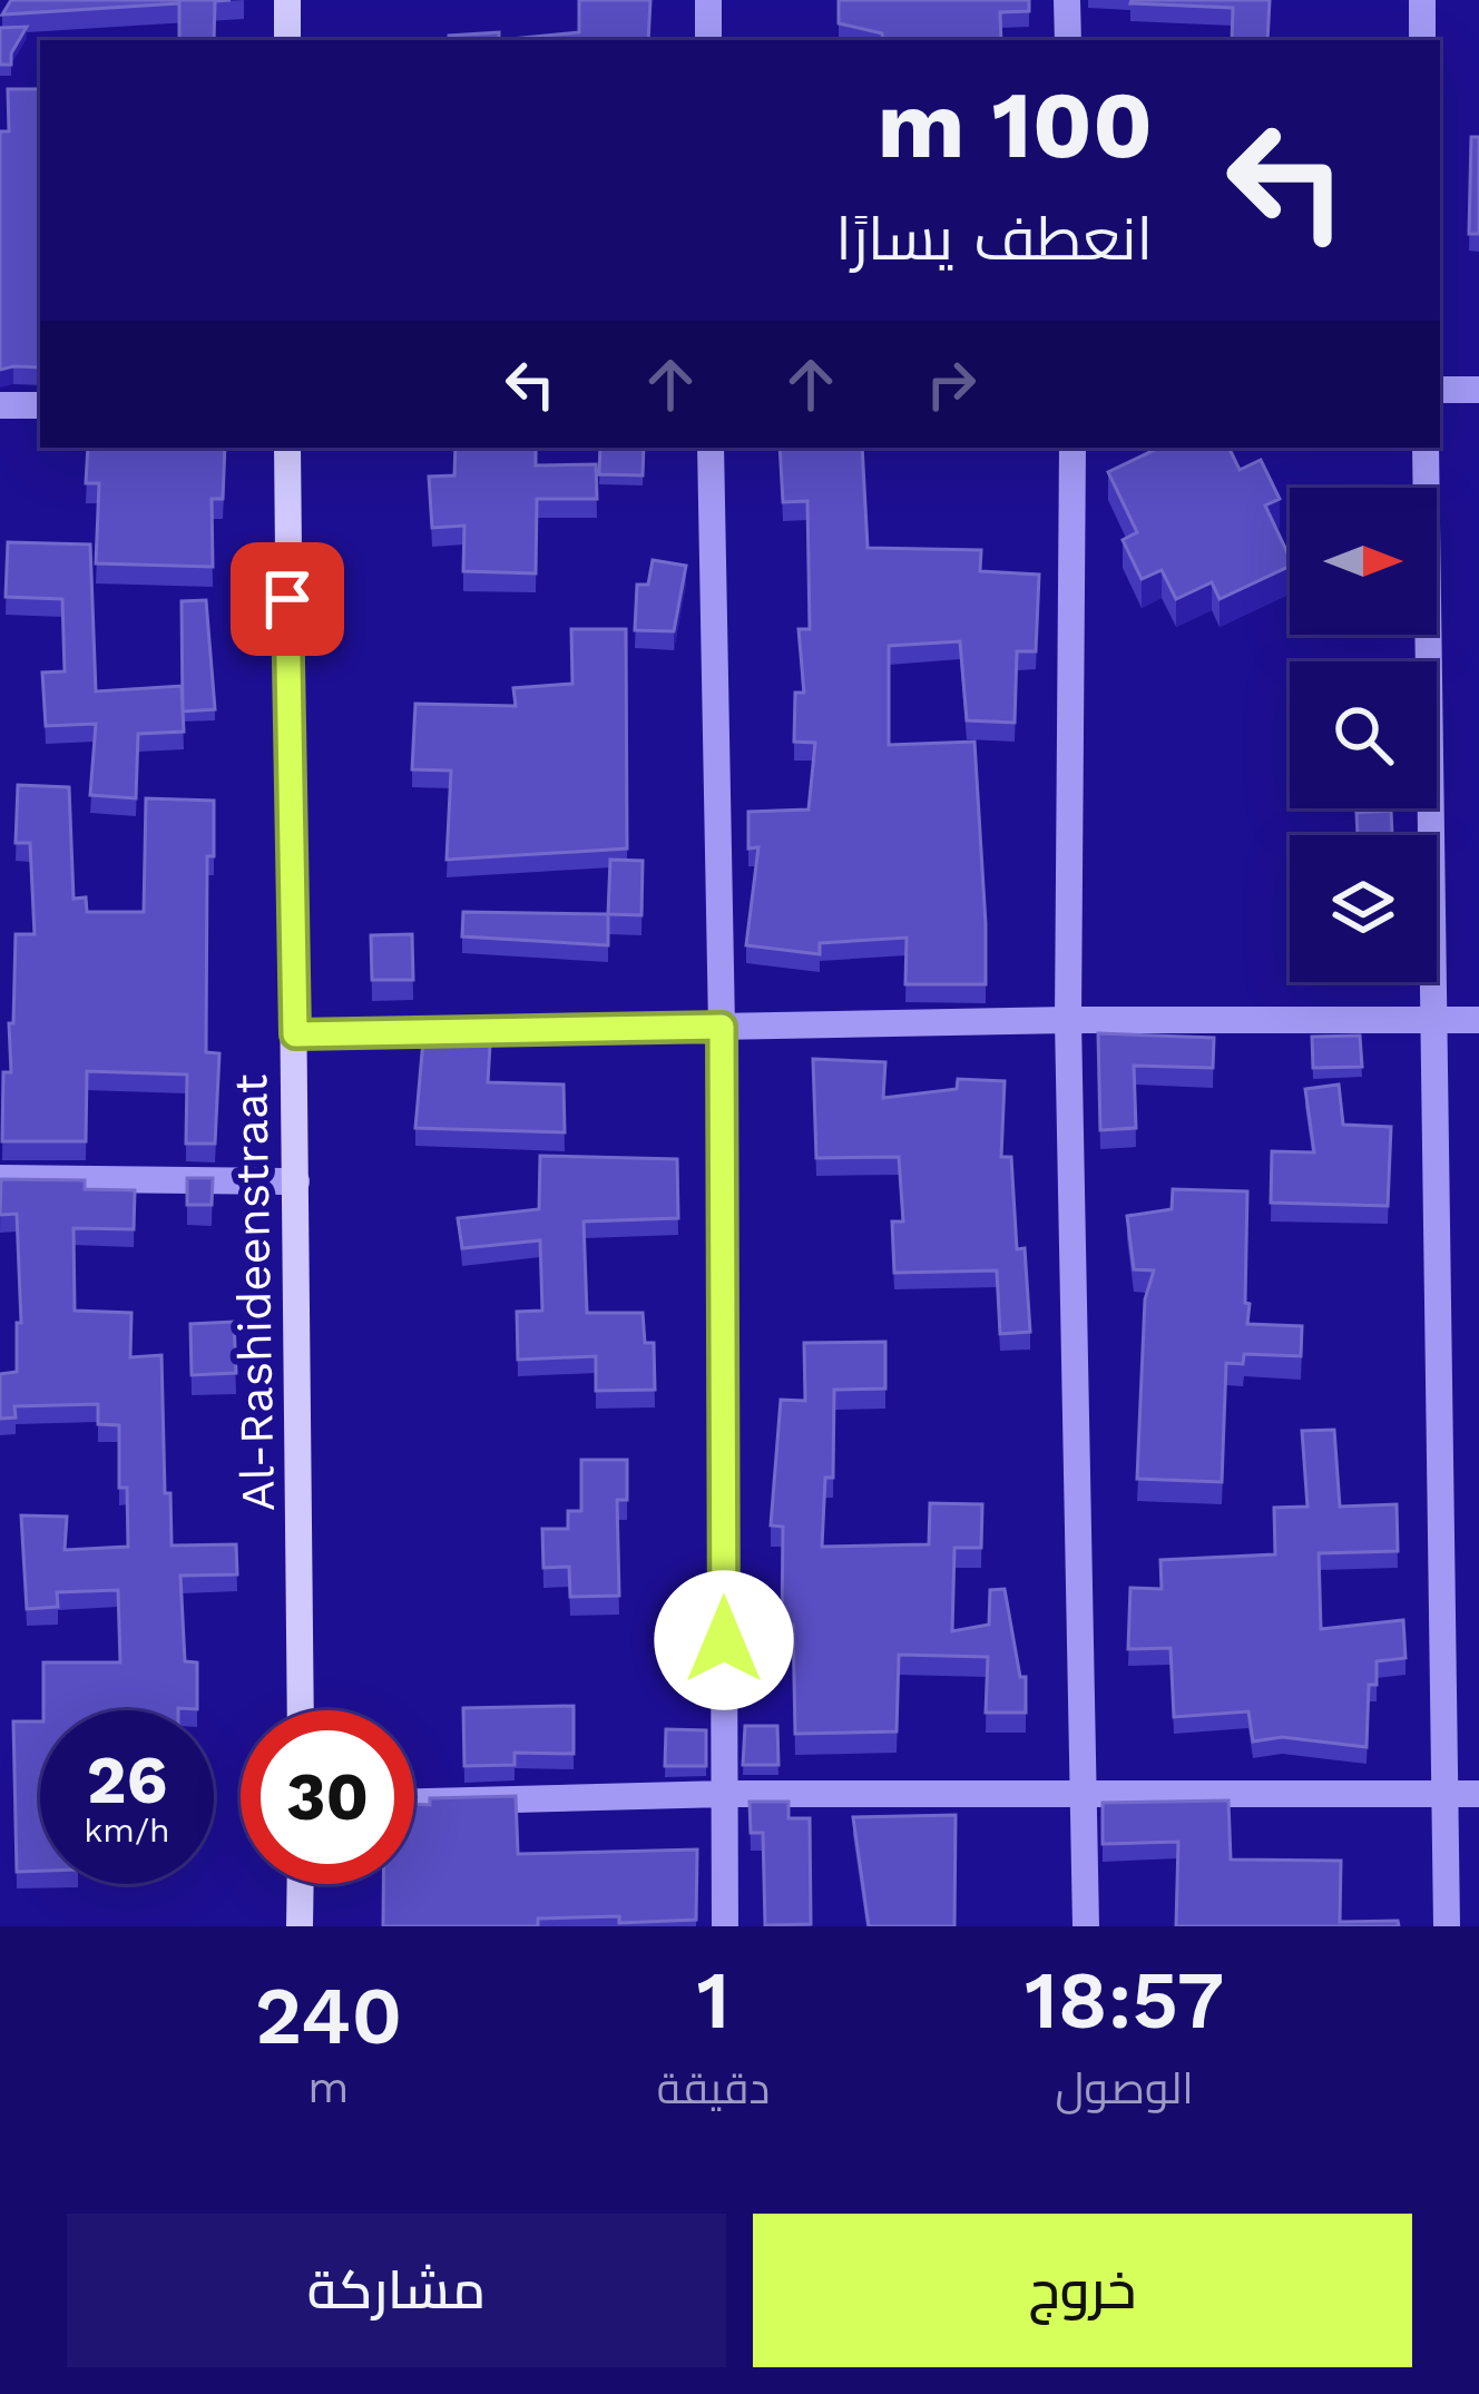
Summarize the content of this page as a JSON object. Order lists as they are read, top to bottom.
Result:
{
  "streets": {
    "street": ["Al-Rashideenstraat"]
  },
  "north": "right",
  "page": {
    "turn": ["100 m", "انعطف يسارًا"],
    "speed": "26 km/h",
    "limit": "30",
    "eta": [
      "18:57",
      "الوصول",
      "1",
      "دقيقة",
      "240",
      "m"
    ],
    "buttons": ["خروج", "مشاركة"]
  }
}
